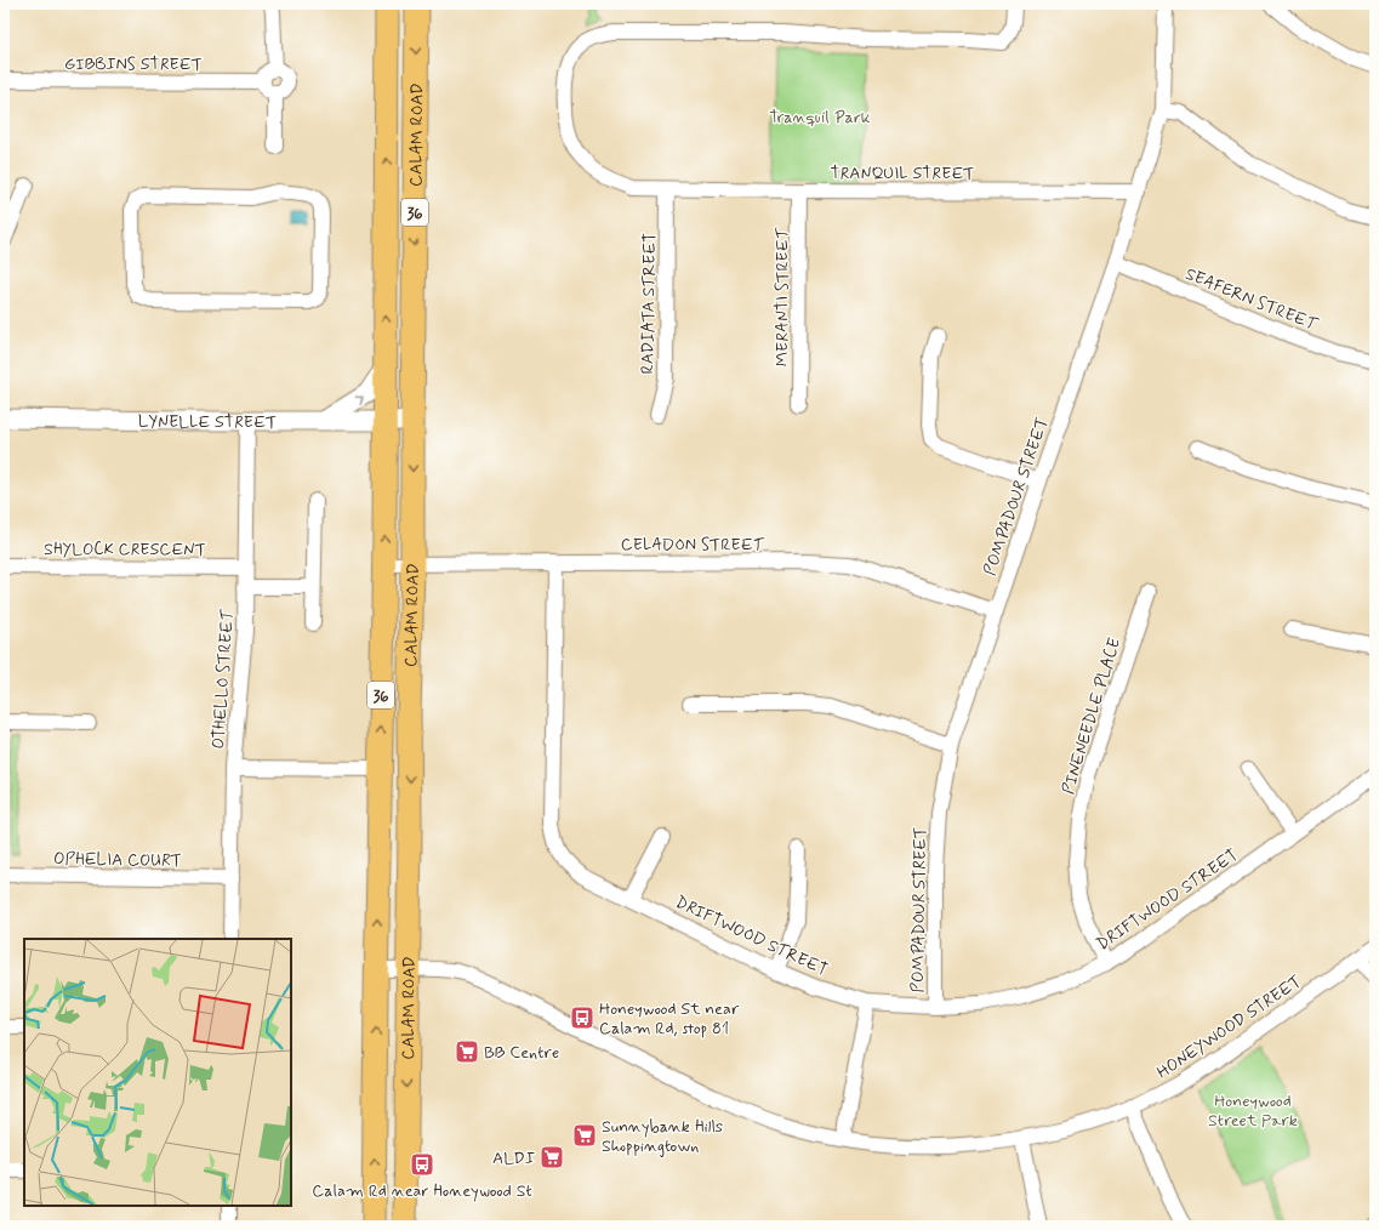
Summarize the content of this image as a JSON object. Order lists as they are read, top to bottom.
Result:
{
  "streets": {
    "main road": ["CALAM ROAD", "36"],
    "street": [
      "GIBBINS STREET",
      "TRANQUIL STREET",
      "MERANTI STREET",
      "SEAFERN STREET",
      "RADIATA STREET",
      "LYNELLE STREET",
      "POMPADOUR STREET",
      "CELADON STREET",
      "SHYLOCK CRESCENT",
      "OTHELLO STREET",
      "PINENEEDLE PLACE",
      "OPHELIA COURT",
      "DRIFTWOOD STREET",
      "HONEYWOOD STREET"
    ]
  },
  "crossings": [
    ["CALAM ROAD", "LYNELLE STREET"],
    ["CALAM ROAD", "CELADON STREET"],
    ["CALAM ROAD", "HONEYWOOD STREET"],
    ["TRANQUIL STREET", "MERANTI STREET"],
    ["TRANQUIL STREET", "RADIATA STREET"],
    ["TRANQUIL STREET", "POMPADOUR STREET"],
    ["SEAFERN STREET", "POMPADOUR STREET"],
    ["LYNELLE STREET", "OTHELLO STREET"],
    ["POMPADOUR STREET", "CELADON STREET"],
    ["POMPADOUR STREET", "DRIFTWOOD STREET"],
    ["CELADON STREET", "DRIFTWOOD STREET"],
    ["SHYLOCK CRESCENT", "OTHELLO STREET"],
    ["OTHELLO STREET", "OPHELIA COURT"],
    ["PINENEEDLE PLACE", "DRIFTWOOD STREET"]
  ],
  "parks": ["Tranquil Park", "Honeywood Street Park"],
  "places": {
    "bus stop": ["Honeywood St near Calam Rd, stop 81", "Calam Rd near Honeywood St"],
    "supermarket": ["BB Centre", "Sunnybank Hills Shoppingtown", "ALDI"]
  }
}
